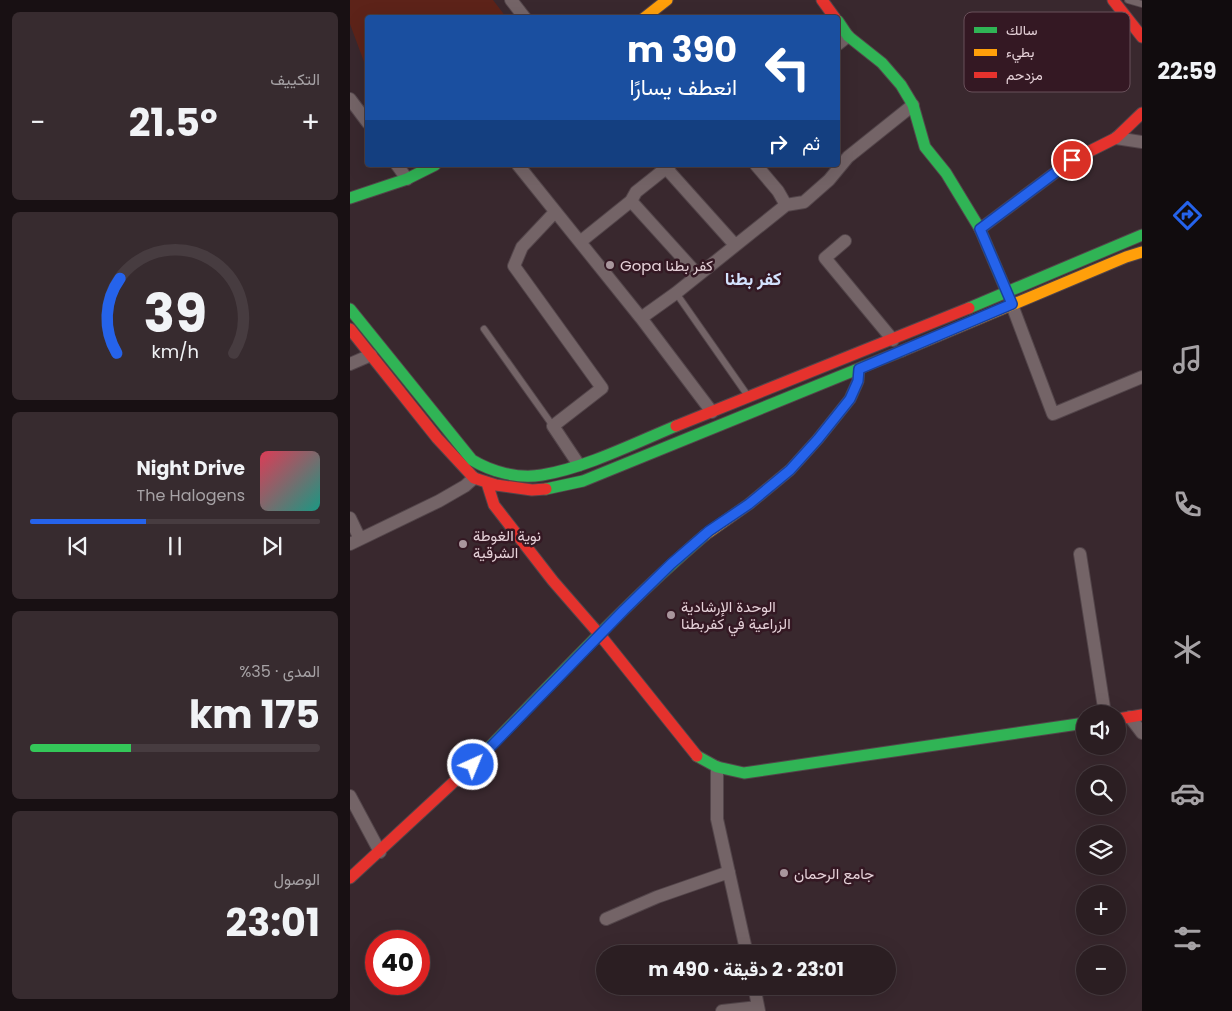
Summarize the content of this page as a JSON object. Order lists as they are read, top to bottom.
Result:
{
  "districts": ["كفر بطنا"],
  "places": [
    "Gopa كفر بطنا",
    "نوية الغوطة الشرقية",
    "الوحدة الإرشادية الزراعية في كفربطنا",
    "جامع الرحمان"
  ],
  "legend": ["سالك", "بطيء", "مزدحم"],
  "page": {
    "tabs": "22:59",
    "tile": [
      "التكييف",
      ["المدى · 35%", "175 km"],
      ["الوصول", "23:01"]
    ],
    "turn": ["390 m", "انعطف يسارًا"],
    "heat": ["−", "21.5°", "+"],
    "then": "ثم",
    "song": ["Night Drive", "The Halogens"],
    "map_buttons": ["+", "−"],
    "limit": "40",
    "trip": "23:01 · 2 دقيقة · 490 m",
    "gauge": ["39", "km/h"]
  }
}
